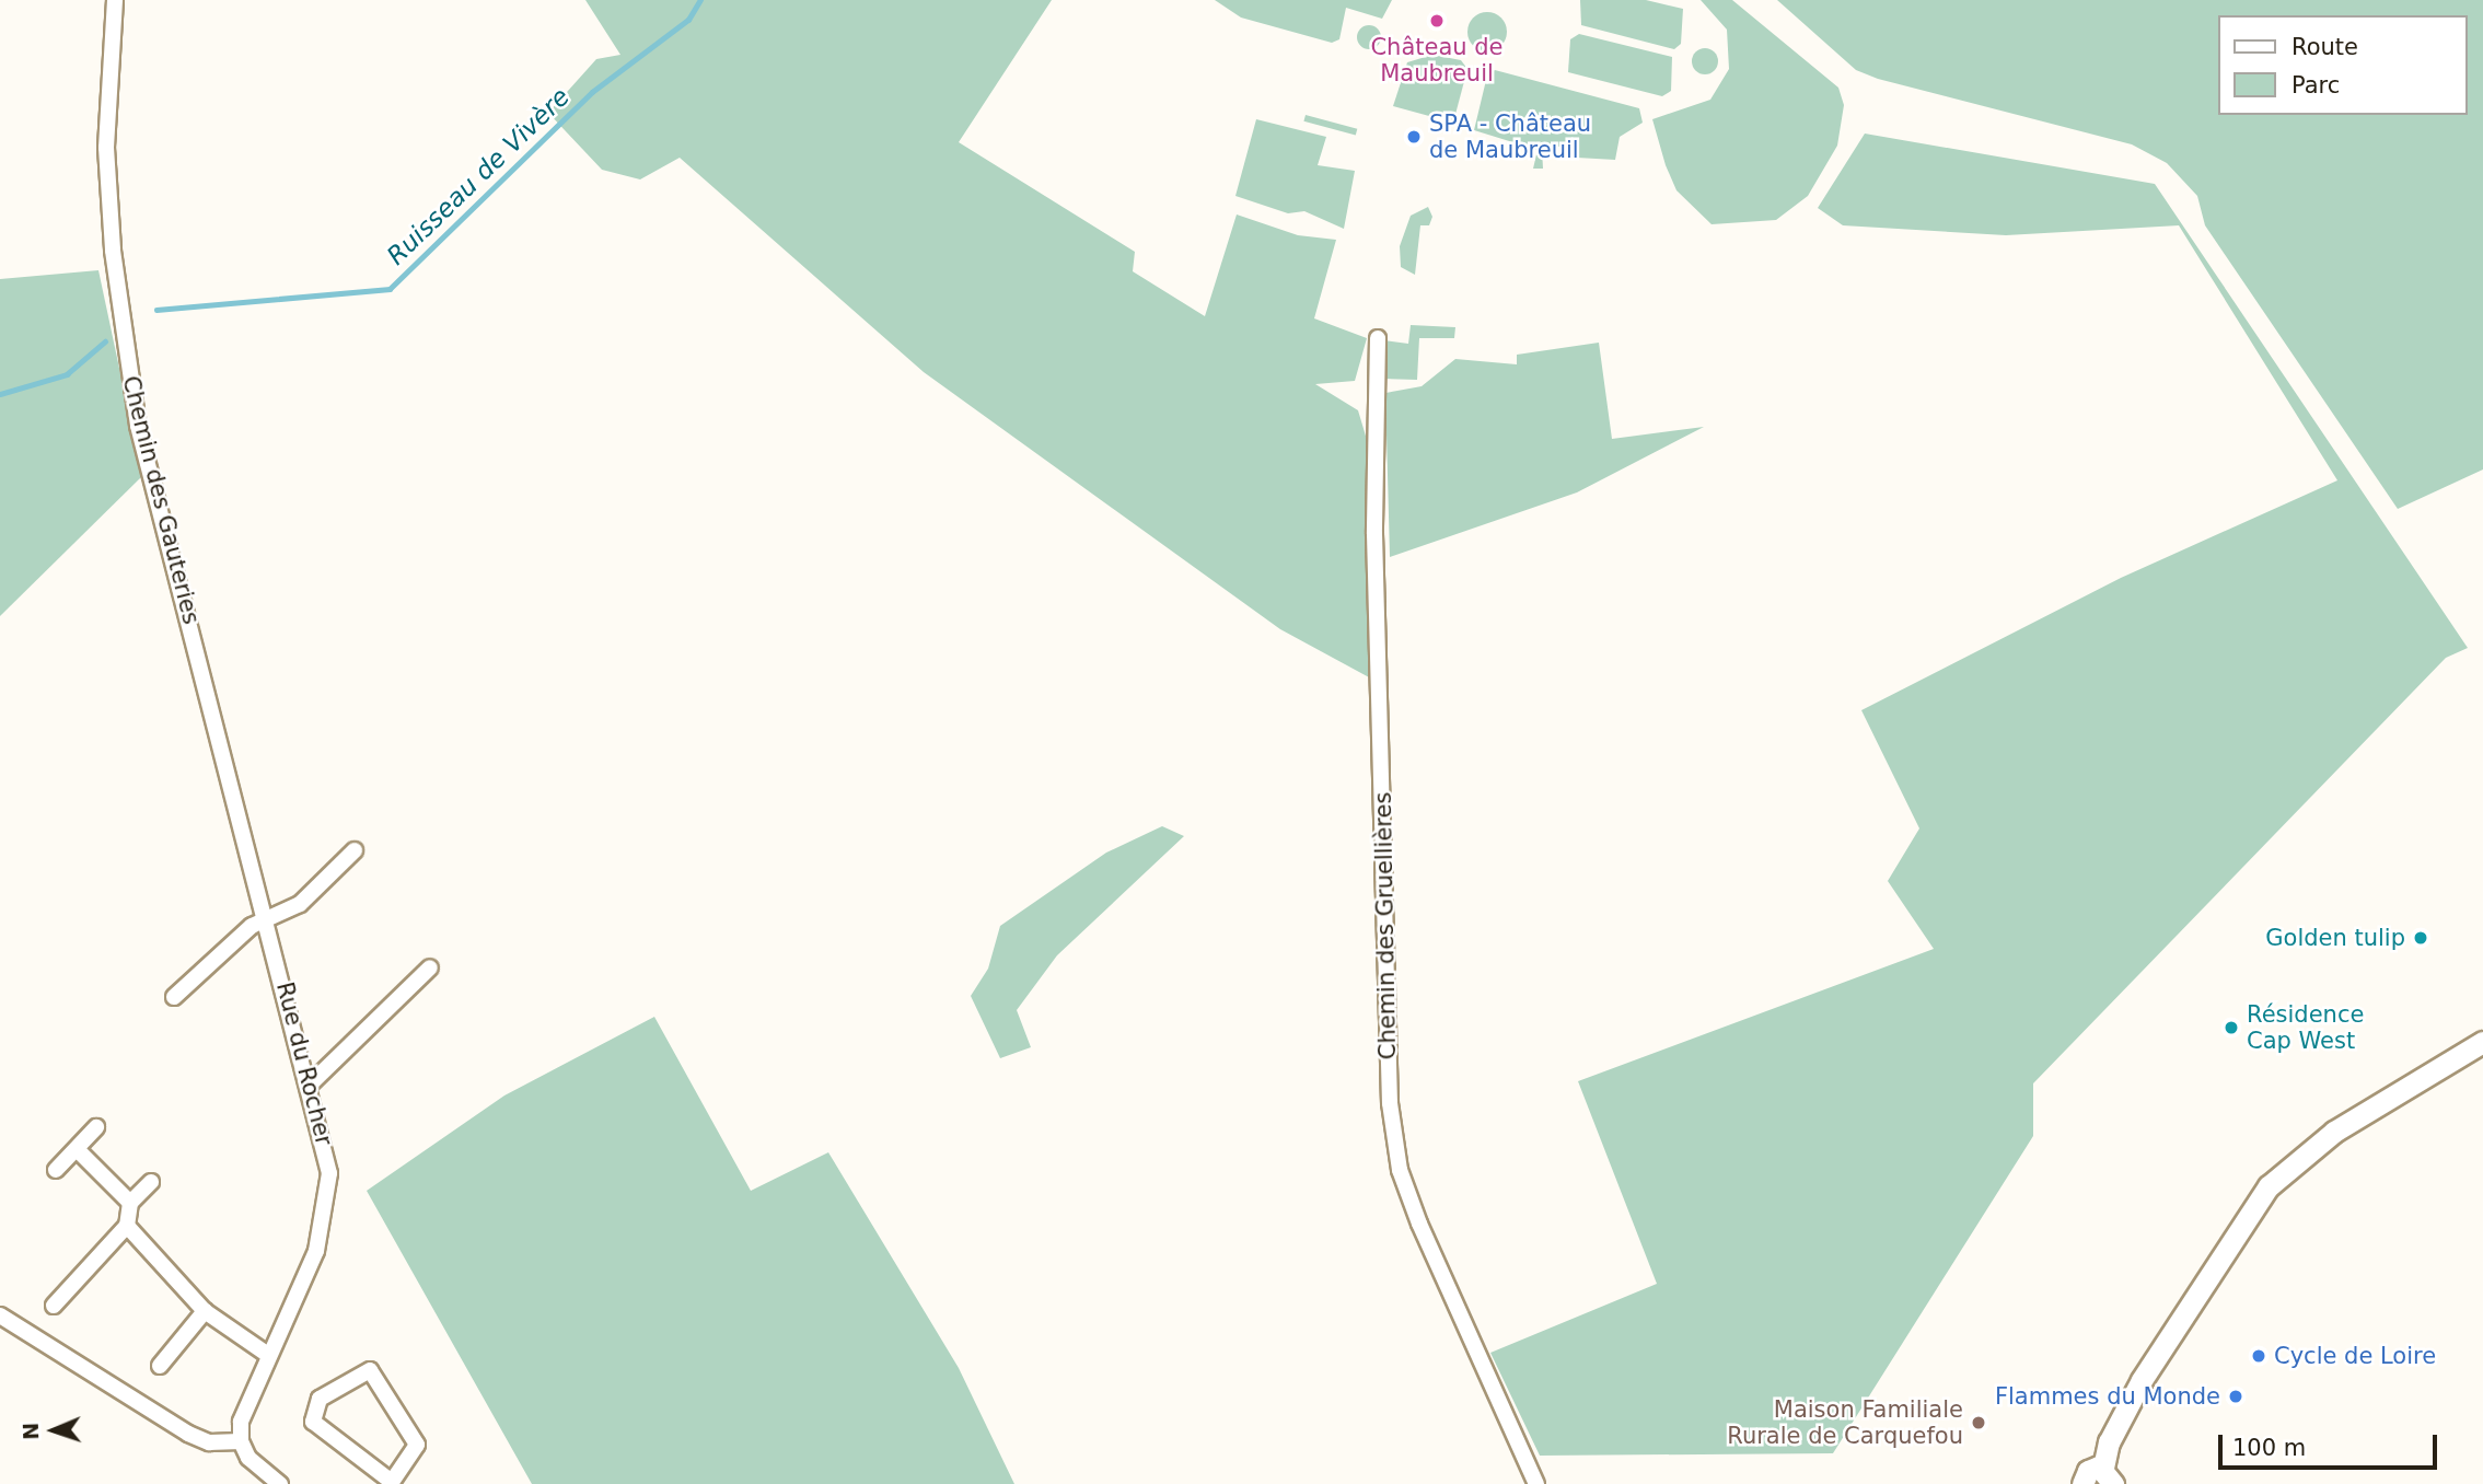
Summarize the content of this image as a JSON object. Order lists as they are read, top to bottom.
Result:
{
  "streets": {
    "street": ["Chemin des Gauteries", "Chemin des Gruellières", "Rue du Rocher"]
  },
  "crossings": [
    ["Chemin des Gauteries", "Rue du Rocher"]
  ],
  "water": ["Ruisseau de Vivère"],
  "places": [
    "Château de Maubreuil",
    "SPA - Château de Maubreuil",
    "Golden tulip",
    "Résidence Cap West",
    "Cycle de Loire",
    "Flammes du Monde",
    "Maison Familiale Rurale de Carquefou"
  ],
  "legend": ["Route", "Parc"],
  "scale_bar": "100 m",
  "north": "left"
}
